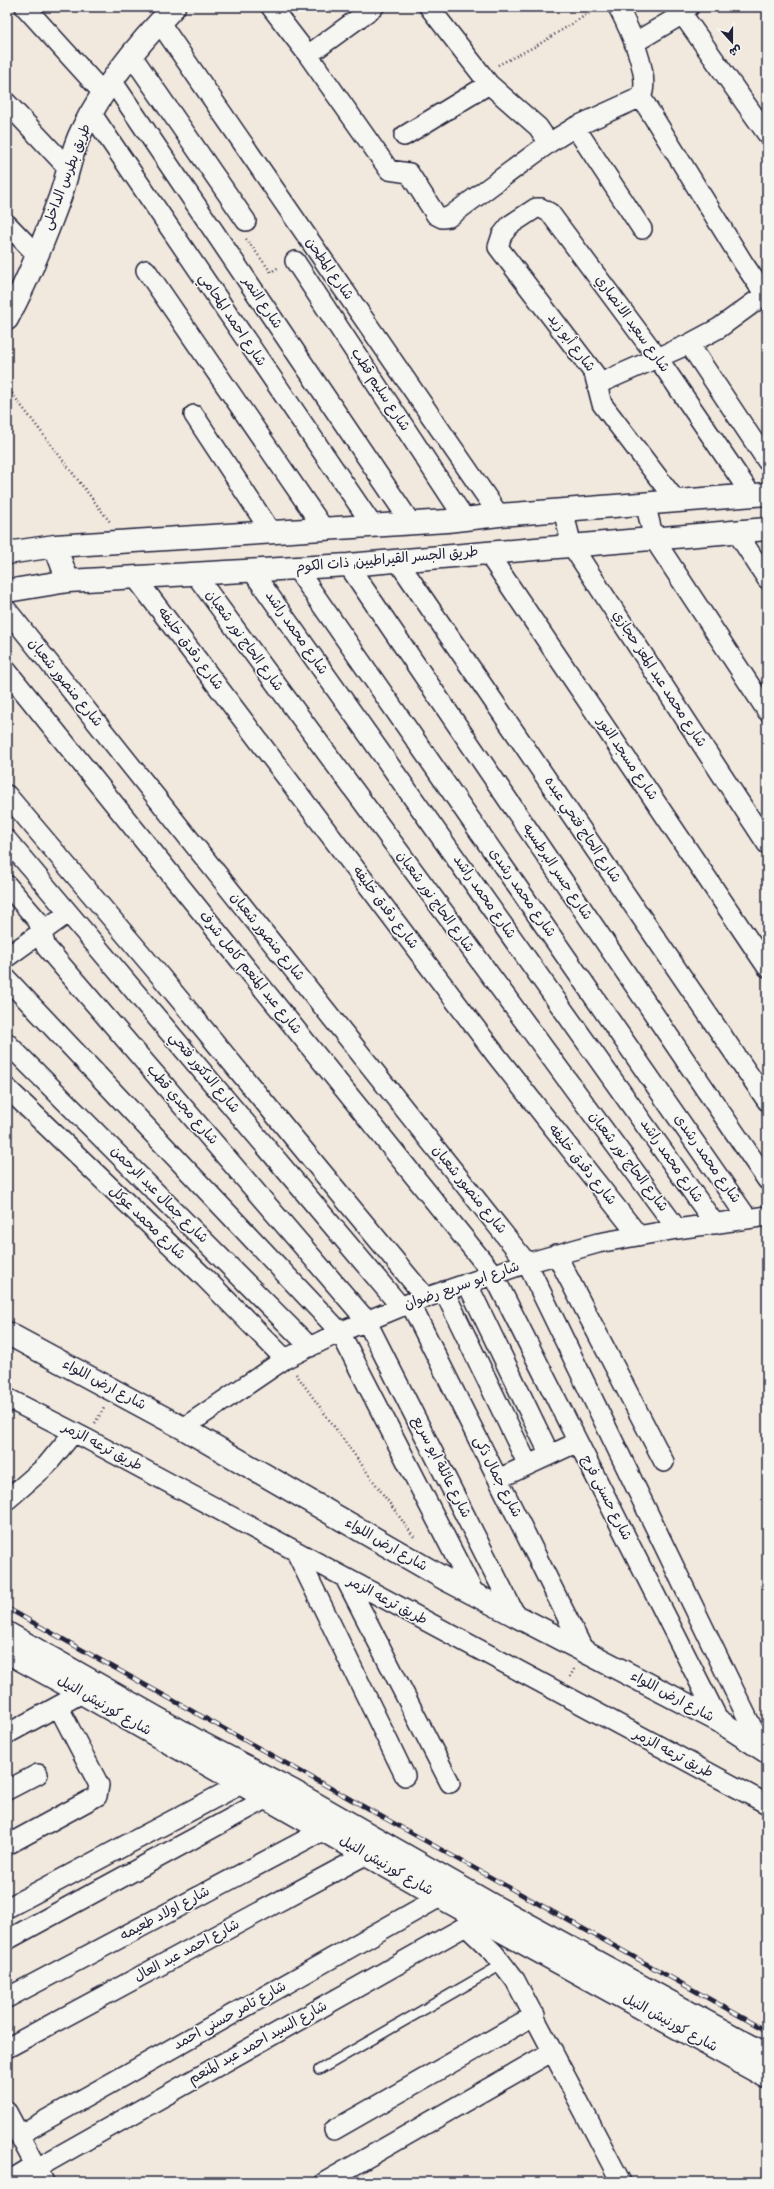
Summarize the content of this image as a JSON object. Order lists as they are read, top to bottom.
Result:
{
  "streets": {
    "street": [
      "طريق بطرس الداخلى",
      "شارع المطحن",
      "شارع النمر",
      "شارع احمد المحامي",
      "شارع سعيد الانصاري",
      "شارع أبو زيد",
      "شارع سليم قطب",
      "طريق الجسر القيراطيين, ذات الكوم",
      "شارع محمد راشد",
      "شارع الحاج نور شعبان",
      "شارع دقدق خليفه",
      "شارع محمد عبد المعز حجازي",
      "شارع منصور شعبان",
      "شارع مسجد النور",
      "شارع الحاج فتحي عبده",
      "شارع جسر البرطسيه",
      "شارع محمد رشدى",
      "شارع عبد المنعم كامل شرف",
      "شارع الدكتور فتحي",
      "شارع مجدي قطب",
      "شارع جمال عبد الرحمن",
      "شارع محمد عوكل",
      "شارع ابو سريع رضوان",
      "شارع ارض اللواء",
      "طريق ترعه الزمر",
      "شارع عائلة ابو سريع",
      "شارع جمال ذكى",
      "شارع حسنى فرج",
      "شارع كورنيش النيل",
      "شارع اولاد طعيمه",
      "شارع احمد عبد العال",
      "شارع تامر حسنى احمد",
      "شارع السيد احمد عبد المنعم"
    ]
  },
  "crossings": [
    ["طريق بطرس الداخلى", "شارع المطحن"],
    ["طريق بطرس الداخلى", "شارع النمر"],
    ["طريق بطرس الداخلى", "شارع احمد المحامي"],
    ["شارع سعيد الانصاري", "شارع أبو زيد"],
    ["طريق الجسر القيراطيين, ذات الكوم", "شارع محمد راشد"],
    ["طريق الجسر القيراطيين, ذات الكوم", "شارع الحاج نور شعبان"],
    ["طريق الجسر القيراطيين, ذات الكوم", "شارع دقدق خليفه"],
    ["طريق الجسر القيراطيين, ذات الكوم", "شارع محمد عبد المعز حجازي"],
    ["طريق الجسر القيراطيين, ذات الكوم", "شارع مسجد النور"],
    ["طريق الجسر القيراطيين, ذات الكوم", "شارع الحاج فتحي عبده"],
    ["طريق الجسر القيراطيين, ذات الكوم", "شارع جسر البرطسيه"],
    ["طريق الجسر القيراطيين, ذات الكوم", "شارع محمد رشدى"],
    ["شارع محمد راشد", "شارع ابو سريع رضوان"],
    ["شارع الحاج نور شعبان", "شارع ابو سريع رضوان"],
    ["شارع دقدق خليفه", "شارع ابو سريع رضوان"],
    ["شارع منصور شعبان", "شارع ابو سريع رضوان"],
    ["شارع منصور شعبان", "شارع ارض اللواء"],
    ["شارع محمد رشدى", "شارع ابو سريع رضوان"],
    ["شارع عبد المنعم كامل شرف", "شارع ابو سريع رضوان"],
    ["شارع عبد المنعم كامل شرف", "شارع حسنى فرج"],
    ["شارع الدكتور فتحي", "شارع ابو سريع رضوان"],
    ["شارع الدكتور فتحي", "شارع جمال ذكى"],
    ["شارع مجدي قطب", "شارع ابو سريع رضوان"],
    ["شارع مجدي قطب", "شارع عائلة ابو سريع"],
    ["شارع جمال عبد الرحمن", "شارع ابو سريع رضوان"],
    ["شارع محمد عوكل", "شارع ابو سريع رضوان"],
    ["شارع ابو سريع رضوان", "شارع ارض اللواء"],
    ["شارع ابو سريع رضوان", "شارع عائلة ابو سريع"],
    ["شارع ابو سريع رضوان", "شارع جمال ذكى"],
    ["شارع ابو سريع رضوان", "شارع حسنى فرج"],
    ["شارع ارض اللواء", "شارع عائلة ابو سريع"],
    ["شارع ارض اللواء", "شارع جمال ذكى"],
    ["شارع ارض اللواء", "شارع حسنى فرج"],
    ["شارع كورنيش النيل", "شارع اولاد طعيمه"],
    ["شارع كورنيش النيل", "شارع احمد عبد العال"],
    ["شارع كورنيش النيل", "شارع تامر حسنى احمد"],
    ["شارع كورنيش النيل", "شارع السيد احمد عبد المنعم"]
  ],
  "north": "bottom"
}
